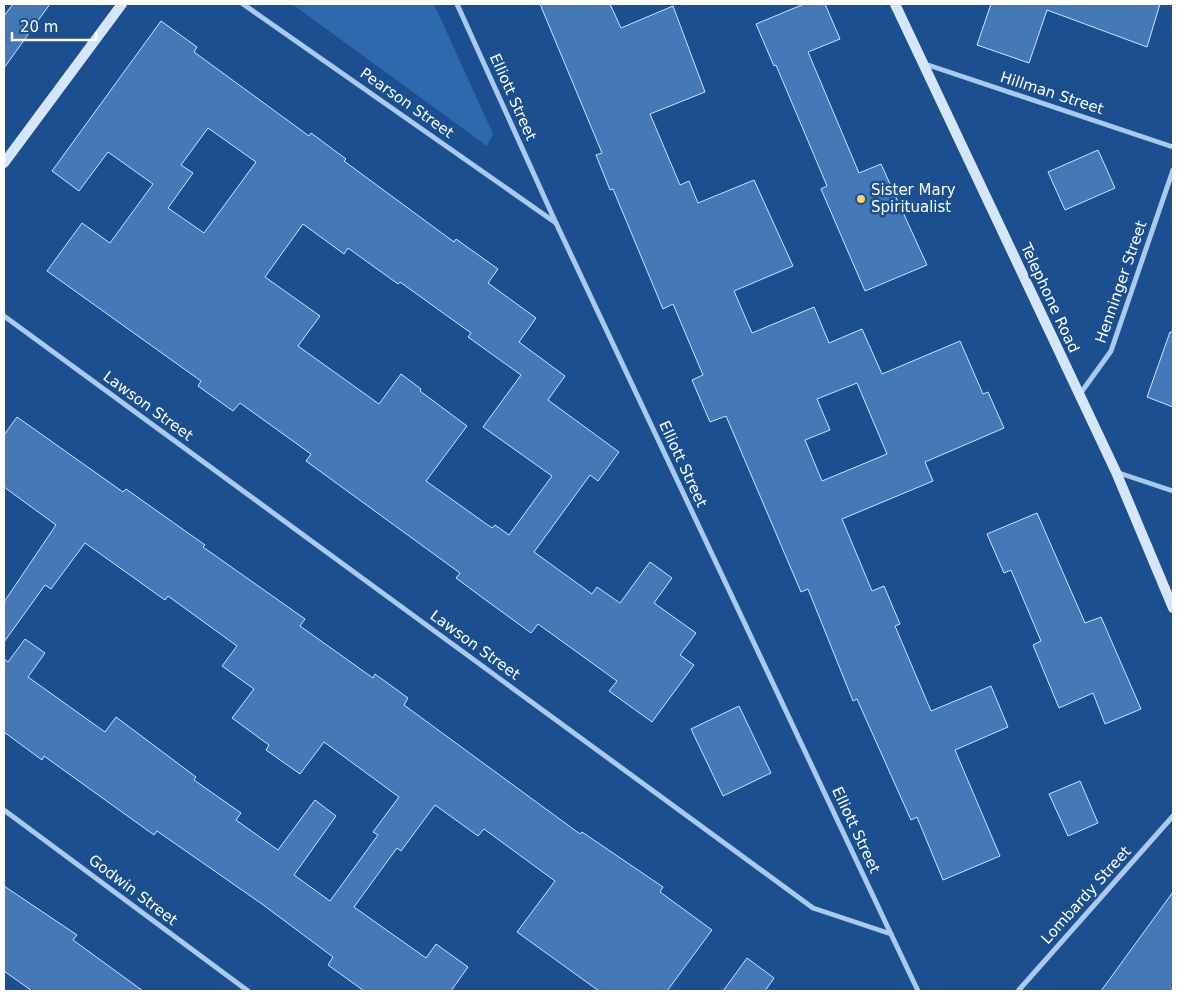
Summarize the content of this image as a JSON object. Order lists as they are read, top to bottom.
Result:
{
  "streets": {
    "main road": ["Telephone Road"],
    "street": [
      "Hillman Street",
      "Elliott Street",
      "Pearson Street",
      "Henninger Street",
      "Lawson Street",
      "Godwin Street",
      "Lombardy Street"
    ]
  },
  "crossings": [
    ["Hillman Street", "Telephone Road"],
    ["Elliott Street", "Pearson Street"],
    ["Elliott Street", "Lawson Street"],
    ["Henninger Street", "Telephone Road"]
  ],
  "places": ["Sister Mary Spiritualist"],
  "scale_bar": "20 m"
}
